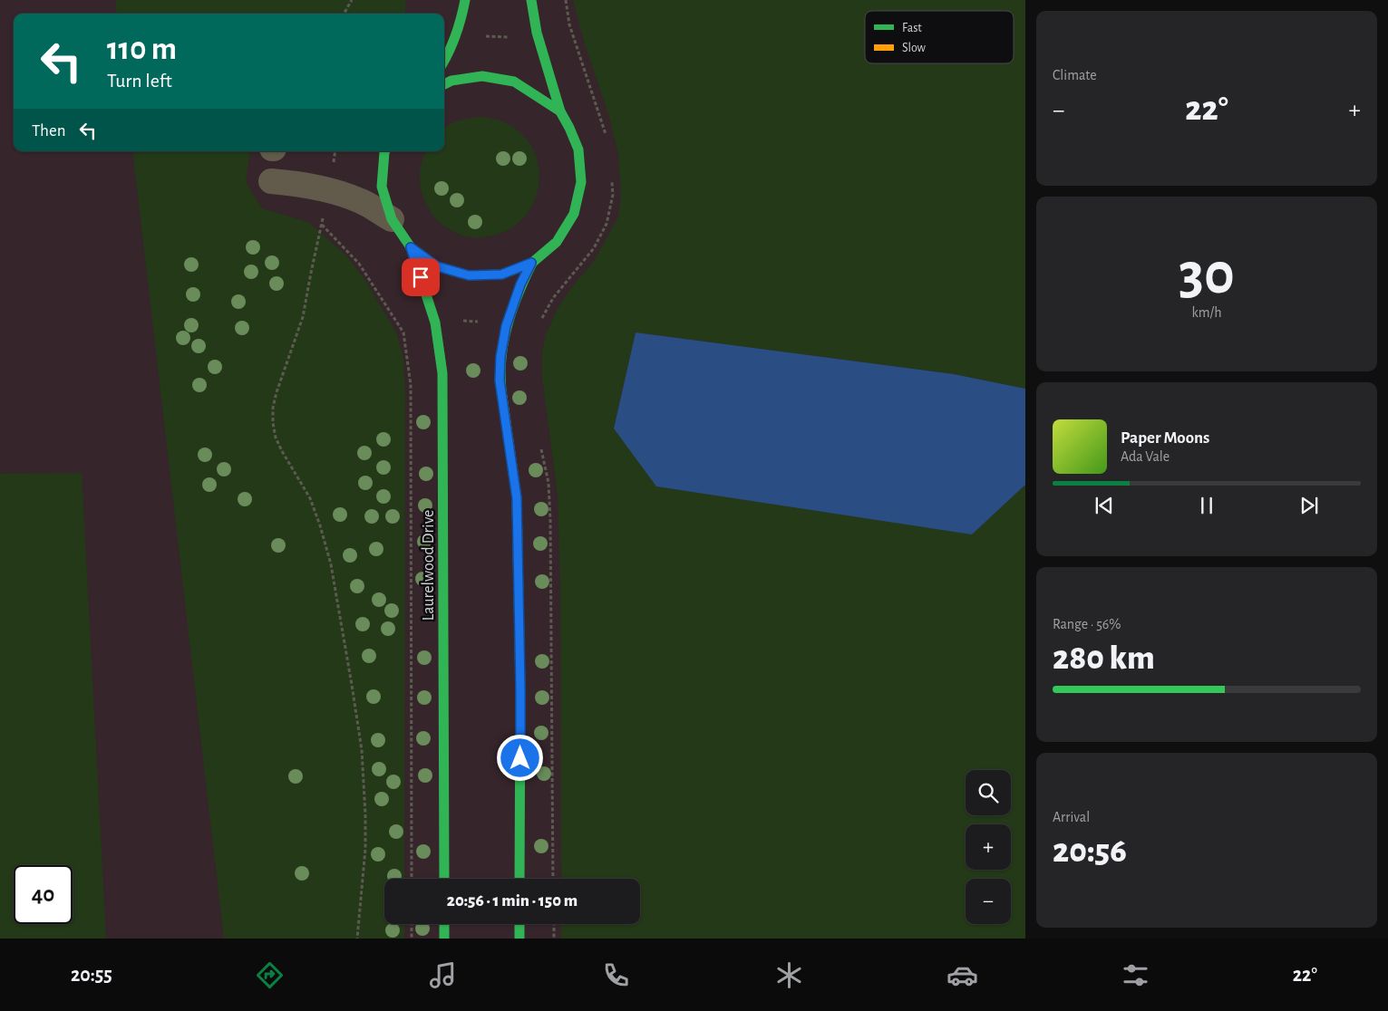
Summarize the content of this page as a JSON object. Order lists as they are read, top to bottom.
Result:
{
  "streets": {
    "street": ["Laurelwood Drive"]
  },
  "legend": ["Fast", "Slow"],
  "page": {
    "tile": [
      "Climate",
      ["30", "km/h"],
      ["Range · 56%", "280 km"],
      ["Arrival", "20:56"]
    ],
    "turn": ["110 m", "Turn left"],
    "heat": ["−", "22°", "+"],
    "then": "Then",
    "song": ["Paper Moons", "Ada Vale"],
    "map_buttons": ["+", "−"],
    "limit": "40",
    "trip": "20:56 · 1 min · 150 m",
    "tabs": ["20:55", "22°"]
  }
}
